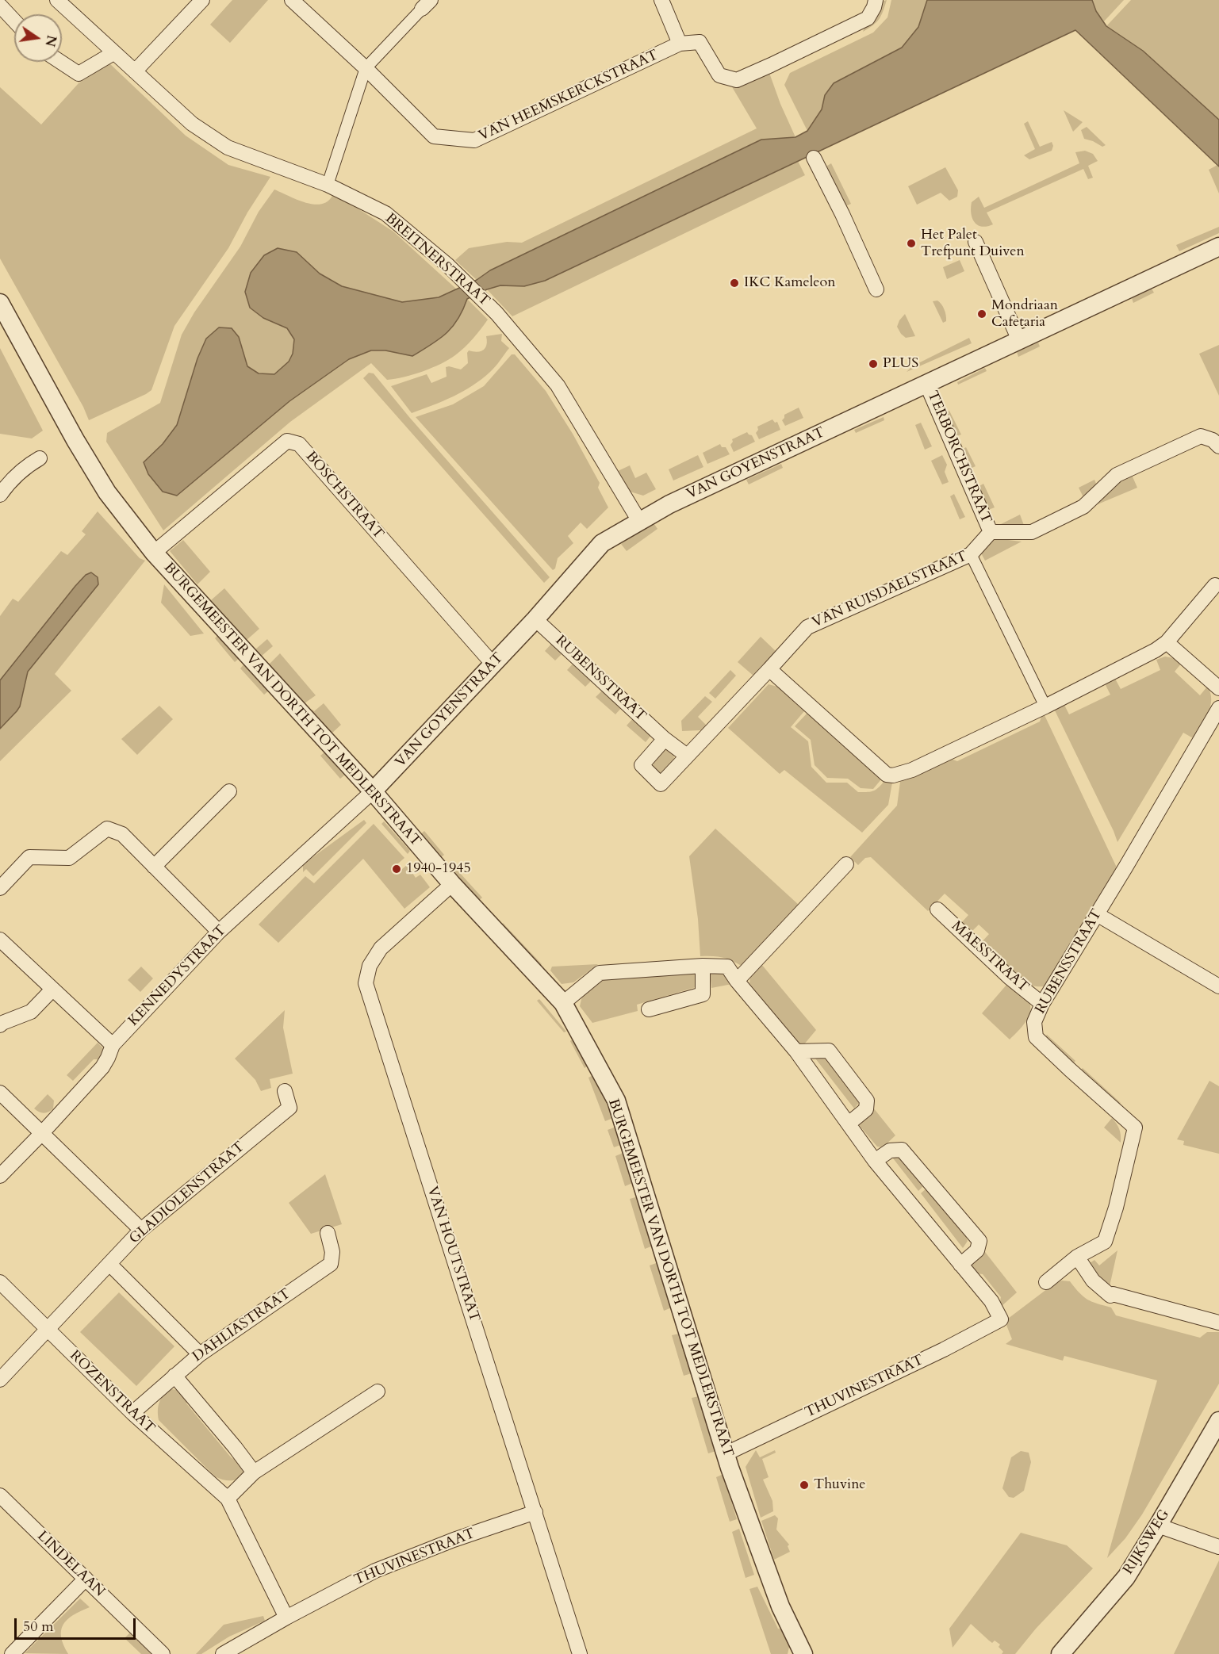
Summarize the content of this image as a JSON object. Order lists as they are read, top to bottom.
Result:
{
  "streets": {
    "street": [
      "VAN HEEMSKERCKSTRAAT",
      "BREITNERSTRAAT",
      "TERBORCHSTRAAT",
      "VAN GOYENSTRAAT",
      "BOSCHSTRAAT",
      "VAN RUISDAELSTRAAT",
      "RUBENSSTRAAT",
      "BURGEMEESTER VAN DORTH TOT MEDLERSTRAAT",
      "MAESSTRAAT",
      "KENNEDYSTRAAT",
      "GLADIOLENSTRAAT",
      "VAN HOUTSTRAAT",
      "DAHLIASTRAAT",
      "THUVINESTRAAT",
      "ROZENSTRAAT",
      "RIJKSWEG",
      "LINDELAAN"
    ]
  },
  "crossings": [
    ["BREITNERSTRAAT", "VAN GOYENSTRAAT"],
    ["TERBORCHSTRAAT", "VAN GOYENSTRAAT"],
    ["TERBORCHSTRAAT", "VAN RUISDAELSTRAAT"],
    ["VAN GOYENSTRAAT", "BOSCHSTRAAT"],
    ["VAN GOYENSTRAAT", "RUBENSSTRAAT"],
    ["VAN GOYENSTRAAT", "BURGEMEESTER VAN DORTH TOT MEDLERSTRAAT"],
    ["VAN GOYENSTRAAT", "KENNEDYSTRAAT"],
    ["BOSCHSTRAAT", "BURGEMEESTER VAN DORTH TOT MEDLERSTRAAT"],
    ["RUBENSSTRAAT", "MAESSTRAAT"],
    ["BURGEMEESTER VAN DORTH TOT MEDLERSTRAAT", "KENNEDYSTRAAT"],
    ["BURGEMEESTER VAN DORTH TOT MEDLERSTRAAT", "VAN HOUTSTRAAT"],
    ["BURGEMEESTER VAN DORTH TOT MEDLERSTRAAT", "THUVINESTRAAT"],
    ["GLADIOLENSTRAAT", "ROZENSTRAAT"],
    ["VAN HOUTSTRAAT", "THUVINESTRAAT"],
    ["DAHLIASTRAAT", "ROZENSTRAAT"],
    ["THUVINESTRAAT", "ROZENSTRAAT"]
  ],
  "places": [
    "Het Palet Trefpunt Duiven",
    "IKC Kameleon",
    "Mondriaan Cafetaria",
    "PLUS",
    "1940-1945",
    "Thuvine"
  ],
  "scale_bar": "50 m",
  "north": "right"
}
